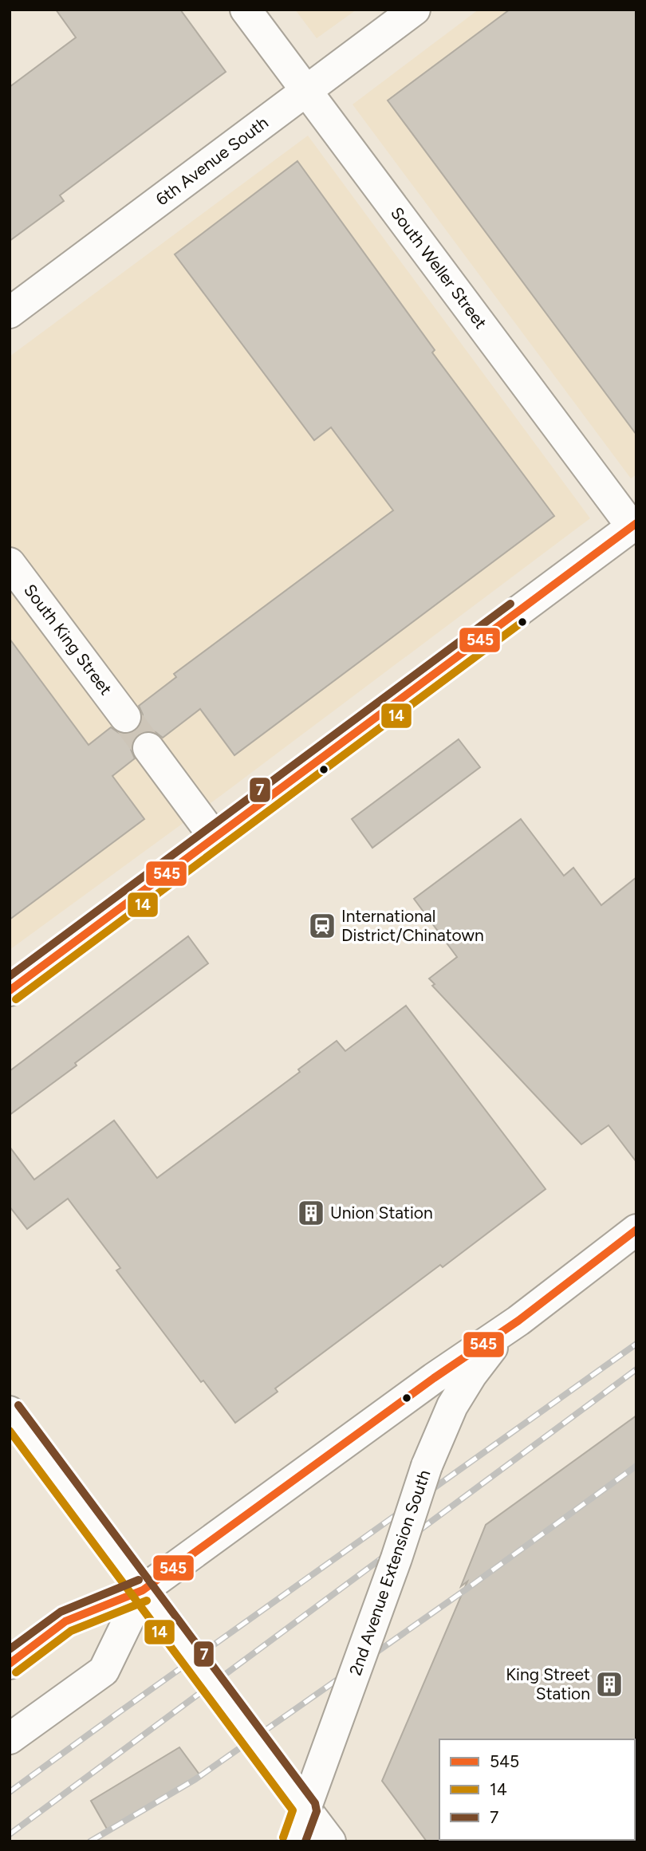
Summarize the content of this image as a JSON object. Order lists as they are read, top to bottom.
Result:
{
  "streets": {
    "main road": [
      "6th Avenue South",
      "South Weller Street",
      "South King Street",
      "2nd Avenue Extension South"
    ]
  },
  "crossings": [
    ["6th Avenue South", "South Weller Street"]
  ],
  "places": {
    "station": ["International District/Chinatown"],
    "building": ["Union Station", "King Street Station"]
  },
  "lines": ["transit line 545", "transit line 7", "transit line 14"],
  "legend": ["545", "14", "7"]
}
